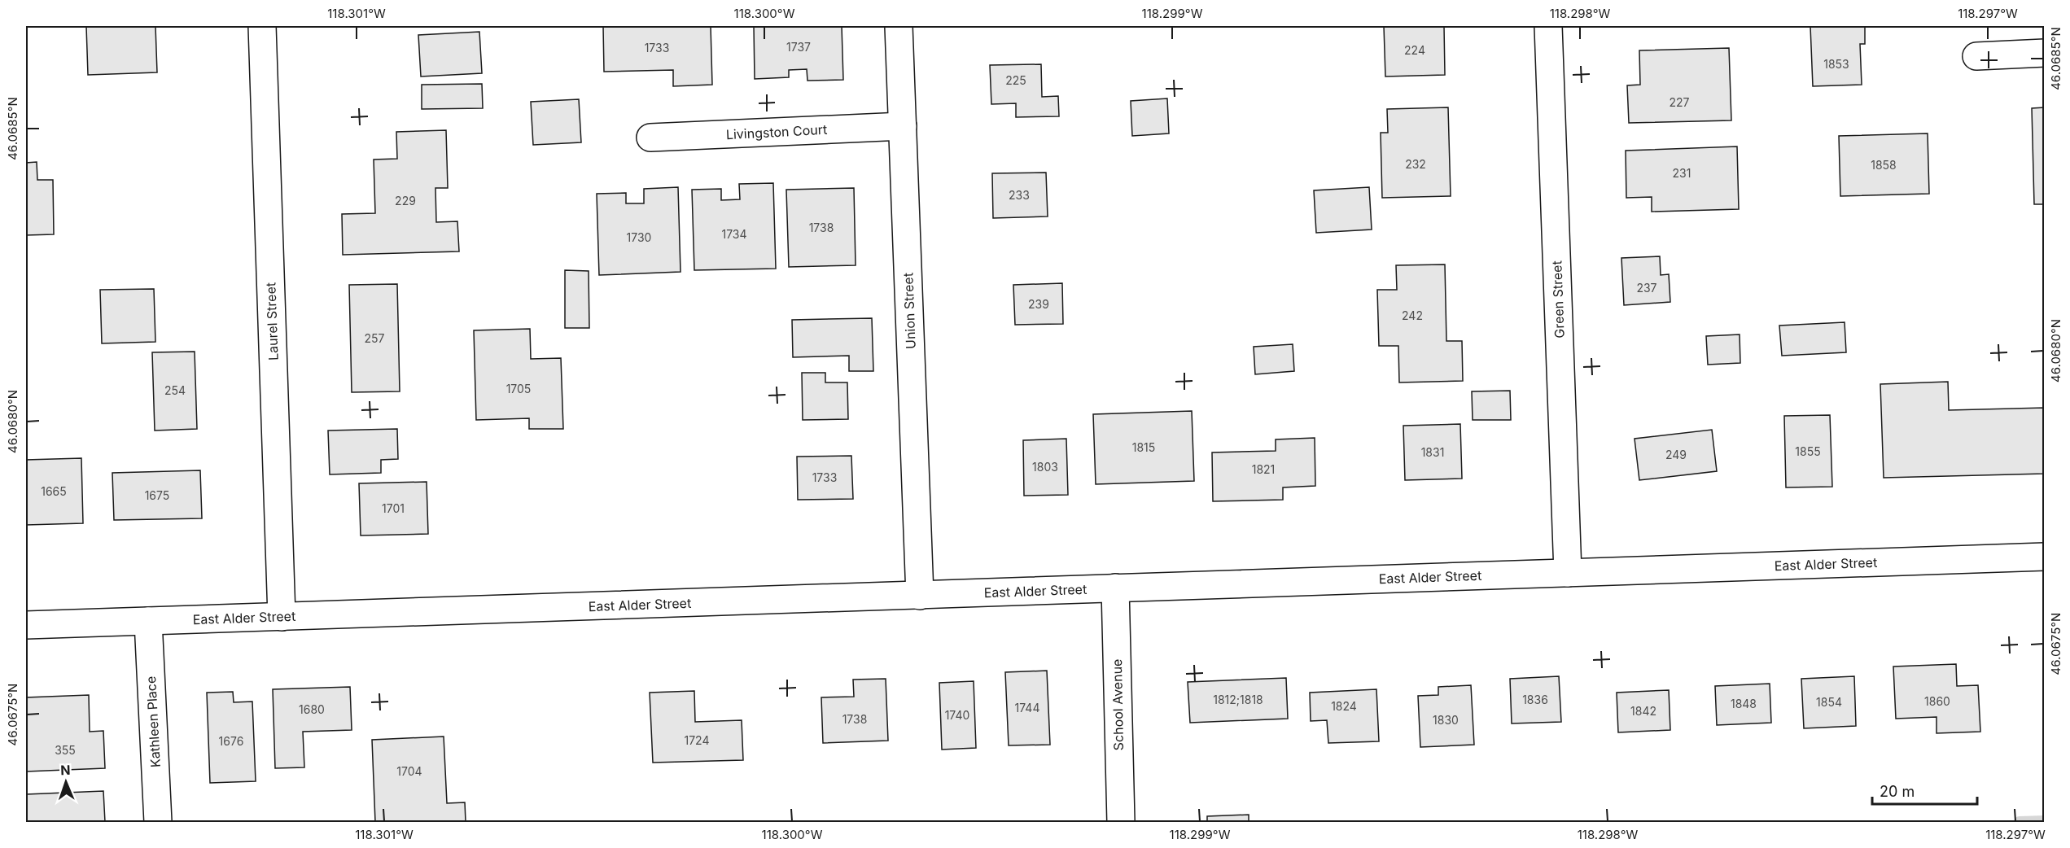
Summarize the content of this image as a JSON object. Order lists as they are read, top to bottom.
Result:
{
  "streets": {
    "main road": [
      "Livingston Court",
      "Green Street",
      "Union Street",
      "Laurel Street",
      "East Alder Street",
      "School Avenue",
      "Kathleen Place"
    ]
  },
  "crossings": [
    ["Livingston Court", "Union Street"],
    ["Green Street", "East Alder Street"],
    ["Union Street", "East Alder Street"],
    ["Laurel Street", "East Alder Street"],
    ["East Alder Street", "School Avenue"],
    ["East Alder Street", "Kathleen Place"]
  ],
  "house_numbers": [
    "1737",
    "1733",
    "224",
    "1853",
    "225",
    "227",
    "232",
    "1858",
    "231",
    "233",
    "229",
    "1738",
    "1734",
    "1730",
    "237",
    "239",
    "242",
    "257",
    "1705",
    "254",
    "1815",
    "1855",
    "1831",
    "249",
    "1803",
    "1821",
    "1733",
    "1665",
    "1675",
    "1701",
    "1812;1818",
    "1836",
    "1860",
    "1854",
    "1848",
    "1824",
    "1744",
    "1680",
    "1842",
    "1740",
    "1738",
    "1830",
    "1724",
    "1676",
    "355",
    "1704"
  ],
  "scale_bar": "20 m",
  "north": "top",
  "coordinates": [
    "118.301°W",
    "118.300°W",
    "118.299°W",
    "118.298°W",
    "118.297°W",
    "46.0685°N",
    "46.0680°N",
    "46.0675°N"
  ]
}
